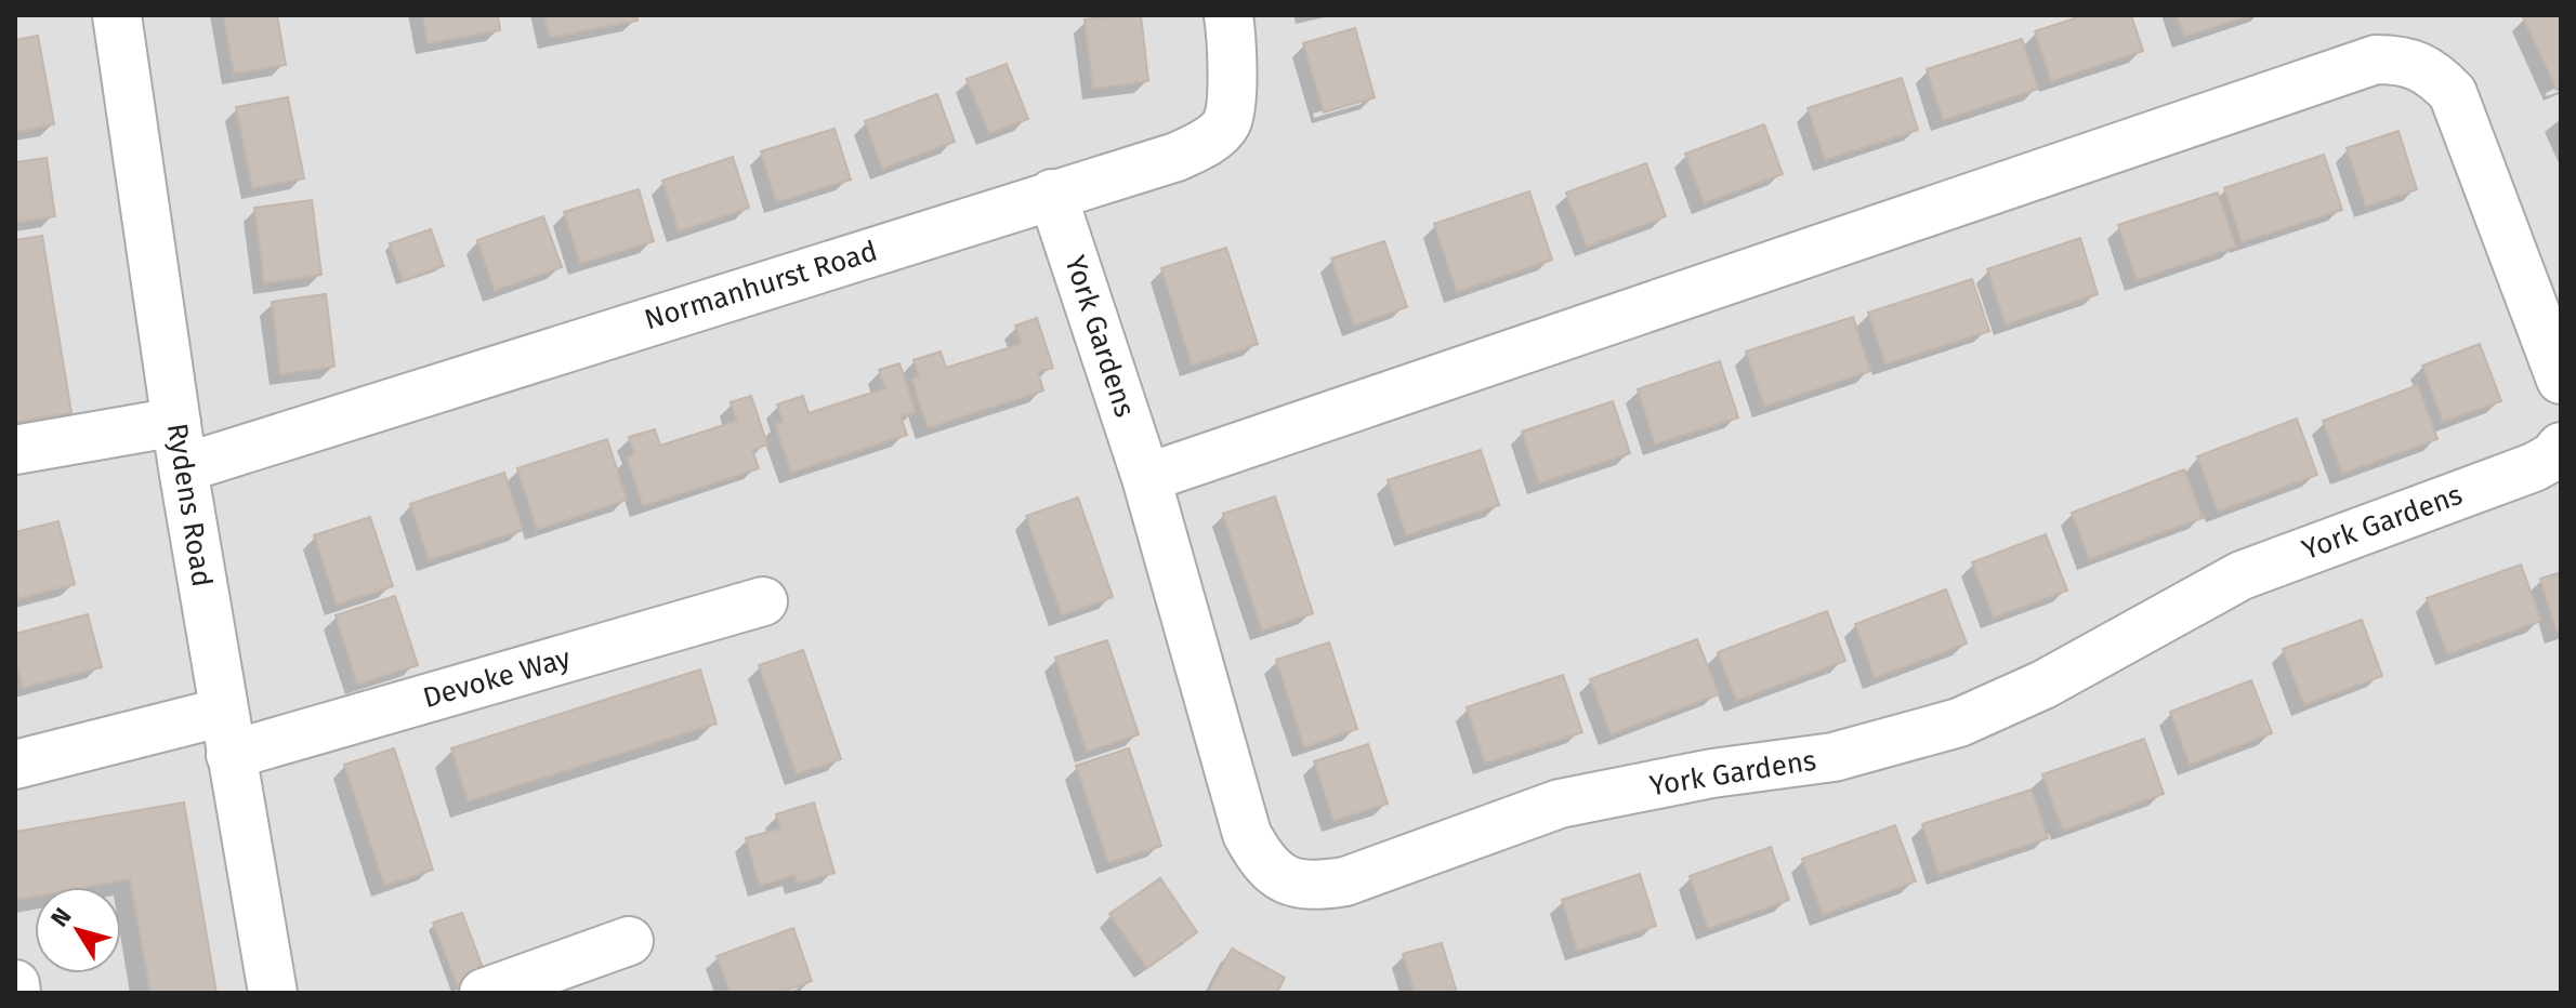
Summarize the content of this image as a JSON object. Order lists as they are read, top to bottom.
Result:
{
  "streets": {
    "street": [
      "Normanhurst Road",
      "York Gardens",
      "Rydens Road",
      "Devoke Way"
    ]
  },
  "crossings": [
    ["Normanhurst Road", "York Gardens"],
    ["Normanhurst Road", "Rydens Road"],
    ["Rydens Road", "Devoke Way"]
  ],
  "north": "top left"
}
